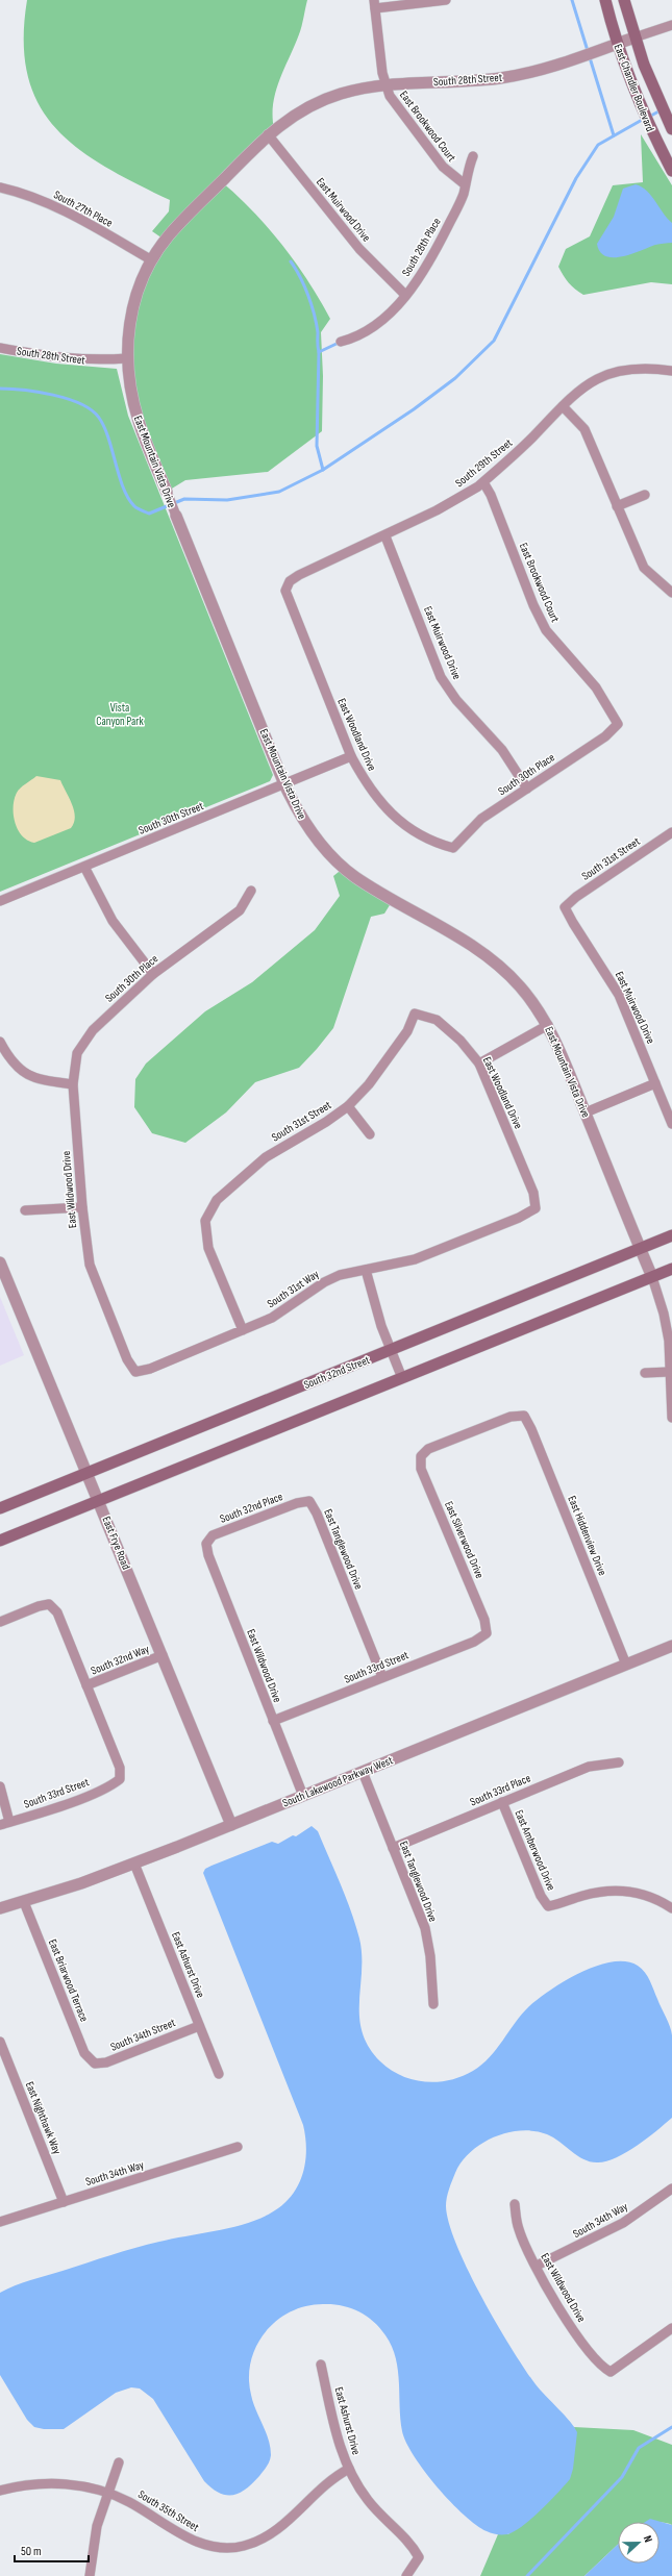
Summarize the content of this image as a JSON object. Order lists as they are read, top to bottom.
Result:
{
  "streets": {
    "main road": ["East Chandler Boulevard", "South 32nd Street"],
    "street": [
      "South 28th Street",
      "East Brookwood Court",
      "South 27th Place",
      "East Muirwood Drive",
      "South 28th Place",
      "East Mountain Vista Drive",
      "South 29th Street",
      "East Woodland Drive",
      "South 30th Place",
      "South 30th Street",
      "South 31st Street",
      "East Wildwood Drive",
      "South 31st Way",
      "South 32nd Place",
      "East Hiddenview Drive",
      "East Silverwood Drive",
      "East Frye Road",
      "East Tanglewood Drive",
      "South 32nd Way",
      "South 33rd Street",
      "South Lakewood Parkway West",
      "South 33rd Place",
      "East Amberwood Drive",
      "East Ashurst Drive",
      "East Briarwood Terrace",
      "South 34th Street",
      "East Nighthawk Way",
      "South 34th Way",
      "South 35th Street"
    ]
  },
  "crossings": [
    ["South 28th Street", "East Chandler Boulevard"],
    ["South 28th Street", "East Brookwood Court"],
    ["South 28th Street", "East Muirwood Drive"],
    ["South 28th Street", "East Mountain Vista Drive"],
    ["East Brookwood Court", "South 28th Place"],
    ["East Brookwood Court", "South 29th Street"],
    ["East Brookwood Court", "South 30th Place"],
    ["South 27th Place", "East Mountain Vista Drive"],
    ["East Muirwood Drive", "South 28th Place"],
    ["East Muirwood Drive", "East Mountain Vista Drive"],
    ["East Muirwood Drive", "South 29th Street"],
    ["East Muirwood Drive", "South 30th Place"],
    ["East Muirwood Drive", "South 31st Street"],
    ["East Mountain Vista Drive", "South 30th Street"],
    ["East Mountain Vista Drive", "South 32nd Street"],
    ["South 29th Street", "East Woodland Drive"],
    ["East Woodland Drive", "South 30th Place"],
    ["East Woodland Drive", "South 30th Street"],
    ["East Woodland Drive", "South 31st Street"],
    ["East Woodland Drive", "South 31st Way"],
    ["South 30th Place", "East Wildwood Drive"],
    ["South 31st Street", "South 31st Way"],
    ["East Wildwood Drive", "South 31st Way"],
    ["East Wildwood Drive", "South 32nd Place"],
    ["East Wildwood Drive", "South 33rd Street"],
    ["East Wildwood Drive", "South Lakewood Parkway West"],
    ["East Wildwood Drive", "South 34th Way"],
    ["South 32nd Street", "East Frye Road"],
    ["South 32nd Place", "East Tanglewood Drive"],
    ["East Hiddenview Drive", "East Silverwood Drive"],
    ["East Hiddenview Drive", "South Lakewood Parkway West"],
    ["East Silverwood Drive", "South 33rd Street"],
    ["East Frye Road", "South 32nd Way"],
    ["East Frye Road", "South Lakewood Parkway West"],
    ["East Tanglewood Drive", "South 33rd Street"],
    ["East Tanglewood Drive", "South Lakewood Parkway West"],
    ["East Tanglewood Drive", "South 33rd Place"],
    ["South 32nd Way", "South 33rd Street"],
    ["South Lakewood Parkway West", "East Ashurst Drive"],
    ["South Lakewood Parkway West", "East Briarwood Terrace"],
    ["South 33rd Place", "East Amberwood Drive"],
    ["East Ashurst Drive", "South 34th Street"],
    ["East Ashurst Drive", "South 35th Street"],
    ["East Briarwood Terrace", "South 34th Street"],
    ["East Nighthawk Way", "South 34th Way"]
  ],
  "parks": ["Vista Canyon Park"],
  "scale_bar": "50 m",
  "north": "right"
}
